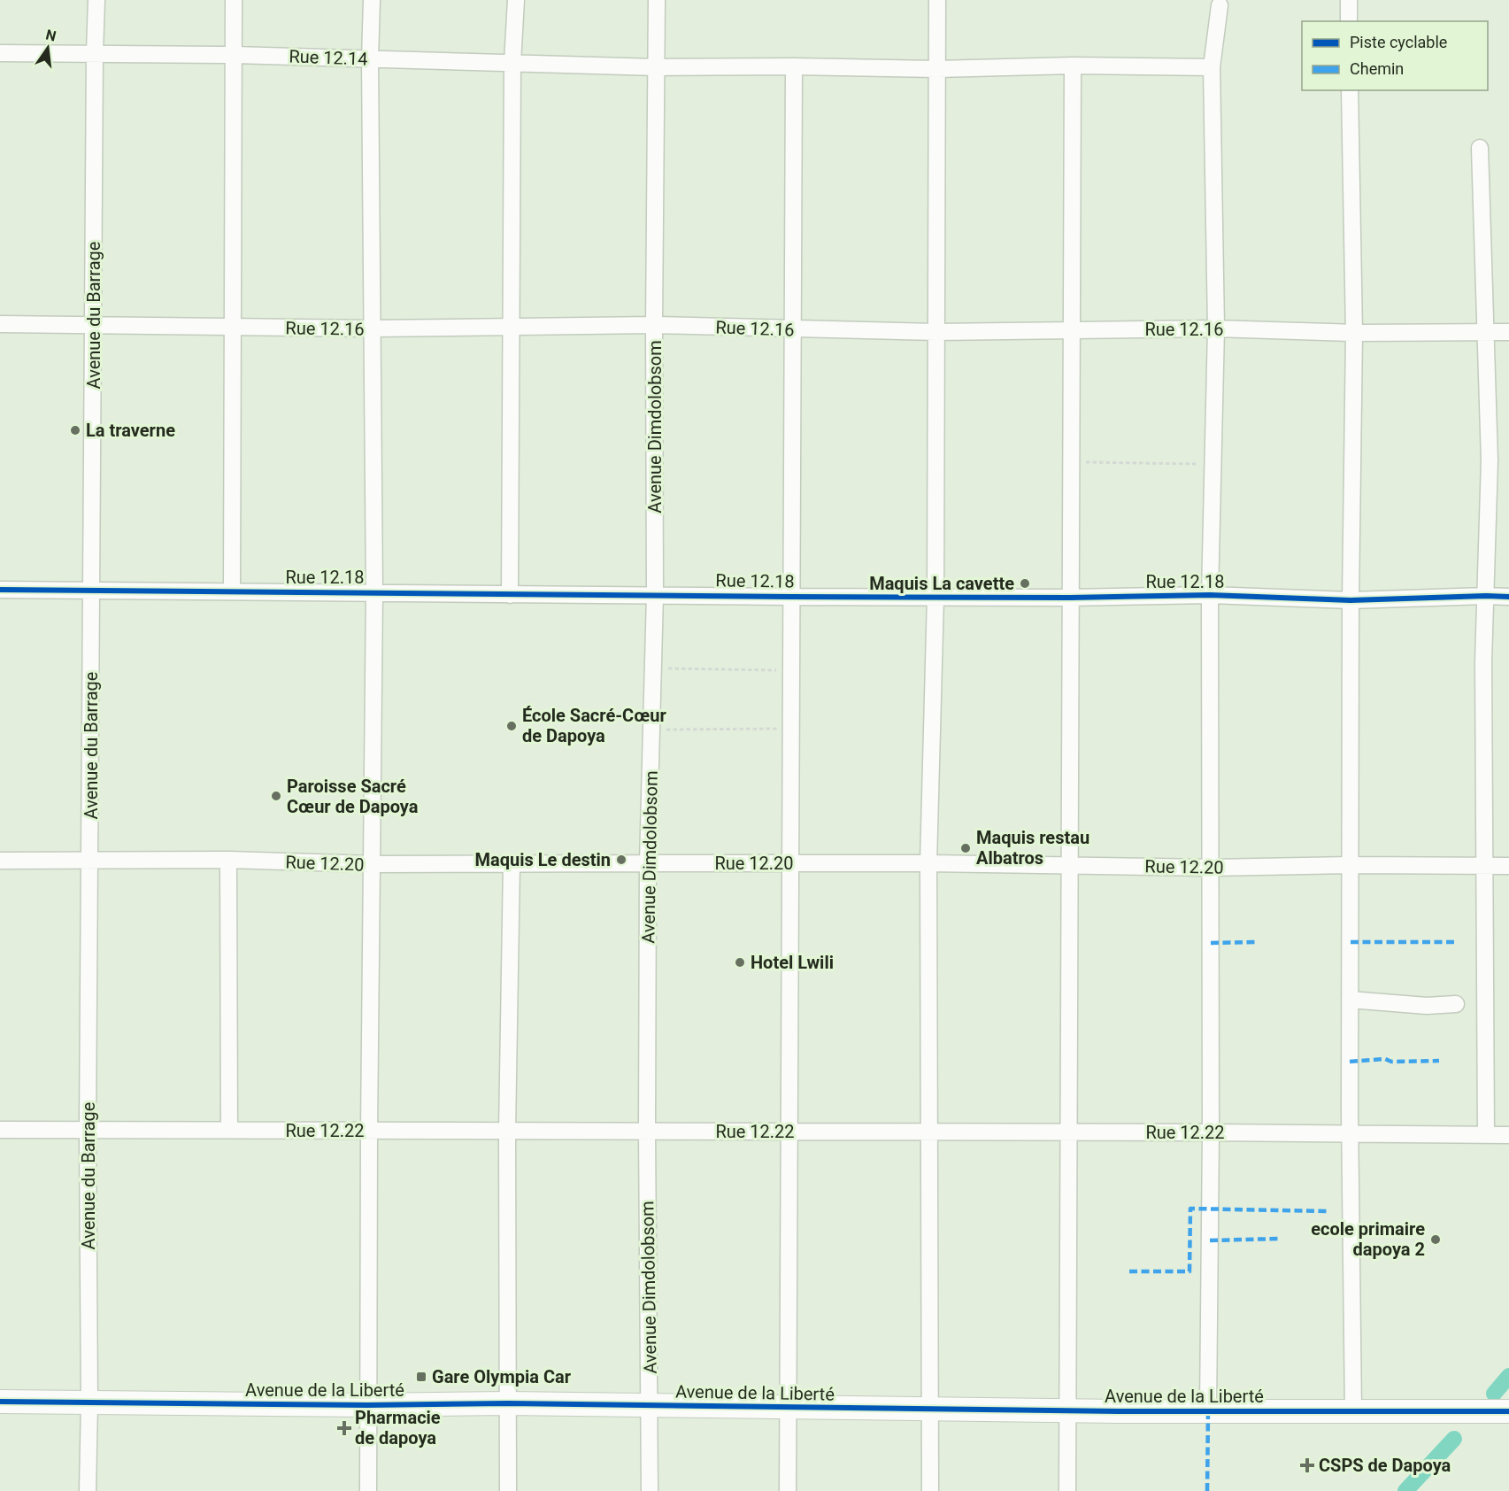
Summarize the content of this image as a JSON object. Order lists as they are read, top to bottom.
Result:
{
  "streets": {
    "main road": ["Avenue de la Liberté"],
    "street": [
      "Rue 12.14",
      "Avenue du Barrage",
      "Rue 12.16",
      "Avenue Dimdolobsom",
      "Rue 12.18",
      "Rue 12.20",
      "Rue 12.22"
    ]
  },
  "crossings": [
    ["Rue 12.14", "Avenue du Barrage"],
    ["Rue 12.14", "Avenue Dimdolobsom"],
    ["Avenue du Barrage", "Rue 12.16"],
    ["Avenue du Barrage", "Rue 12.18"],
    ["Avenue du Barrage", "Rue 12.20"],
    ["Avenue du Barrage", "Rue 12.22"],
    ["Avenue du Barrage", "Avenue de la Liberté"],
    ["Rue 12.16", "Avenue Dimdolobsom"],
    ["Avenue Dimdolobsom", "Rue 12.18"],
    ["Avenue Dimdolobsom", "Rue 12.20"],
    ["Avenue Dimdolobsom", "Rue 12.22"],
    ["Avenue Dimdolobsom", "Avenue de la Liberté"]
  ],
  "places": {
    "other": [
      "La traverne",
      "Maquis La cavette",
      "École Sacré-Cœur de Dapoya",
      "Paroisse Sacré Cœur de Dapoya",
      "Maquis restau Albatros",
      "Maquis Le destin",
      "Hotel Lwili",
      "ecole primaire dapoya 2"
    ],
    "transit": ["Gare Olympia Car"],
    "health": ["Pharmacie de dapoya", "CSPS de Dapoya"]
  },
  "legend": ["Piste cyclable", "Chemin"],
  "north": "top"
}
